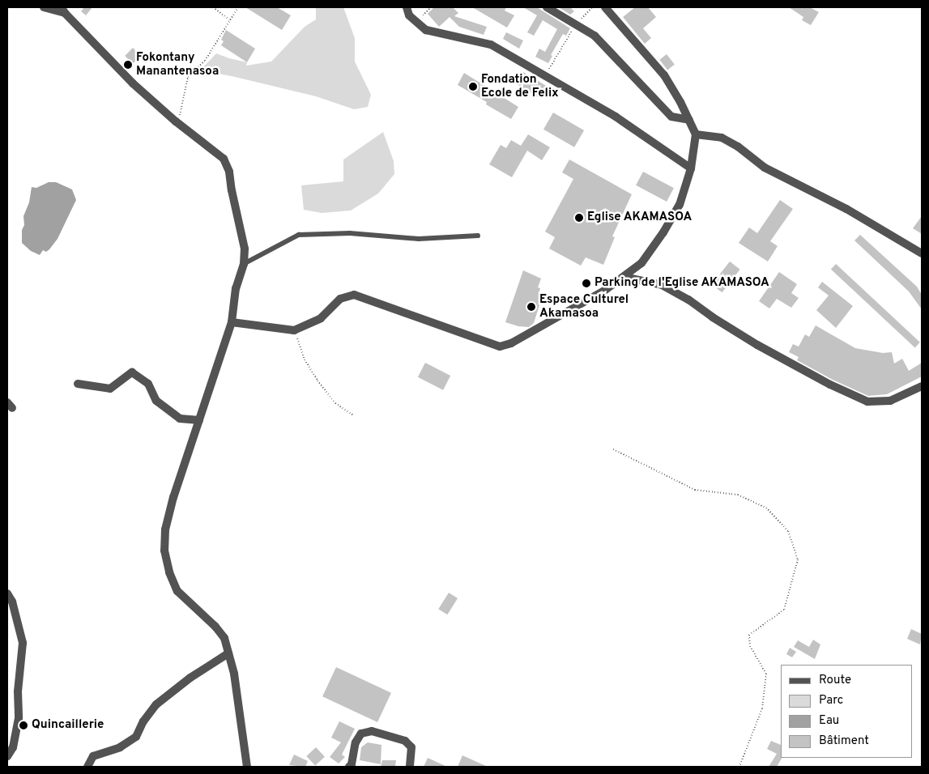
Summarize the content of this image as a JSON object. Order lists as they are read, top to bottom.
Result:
{
  "places": [
    "Fokontany Manantenasoa",
    "Fondation Ecole de Felix",
    "Eglise AKAMASOA",
    "Parking de l'Eglise AKAMASOA",
    "Espace Culturel Akamasoa",
    "Quincaillerie"
  ],
  "legend": [
    "Route",
    "Parc",
    "Eau",
    "Bâtiment"
  ]
}
